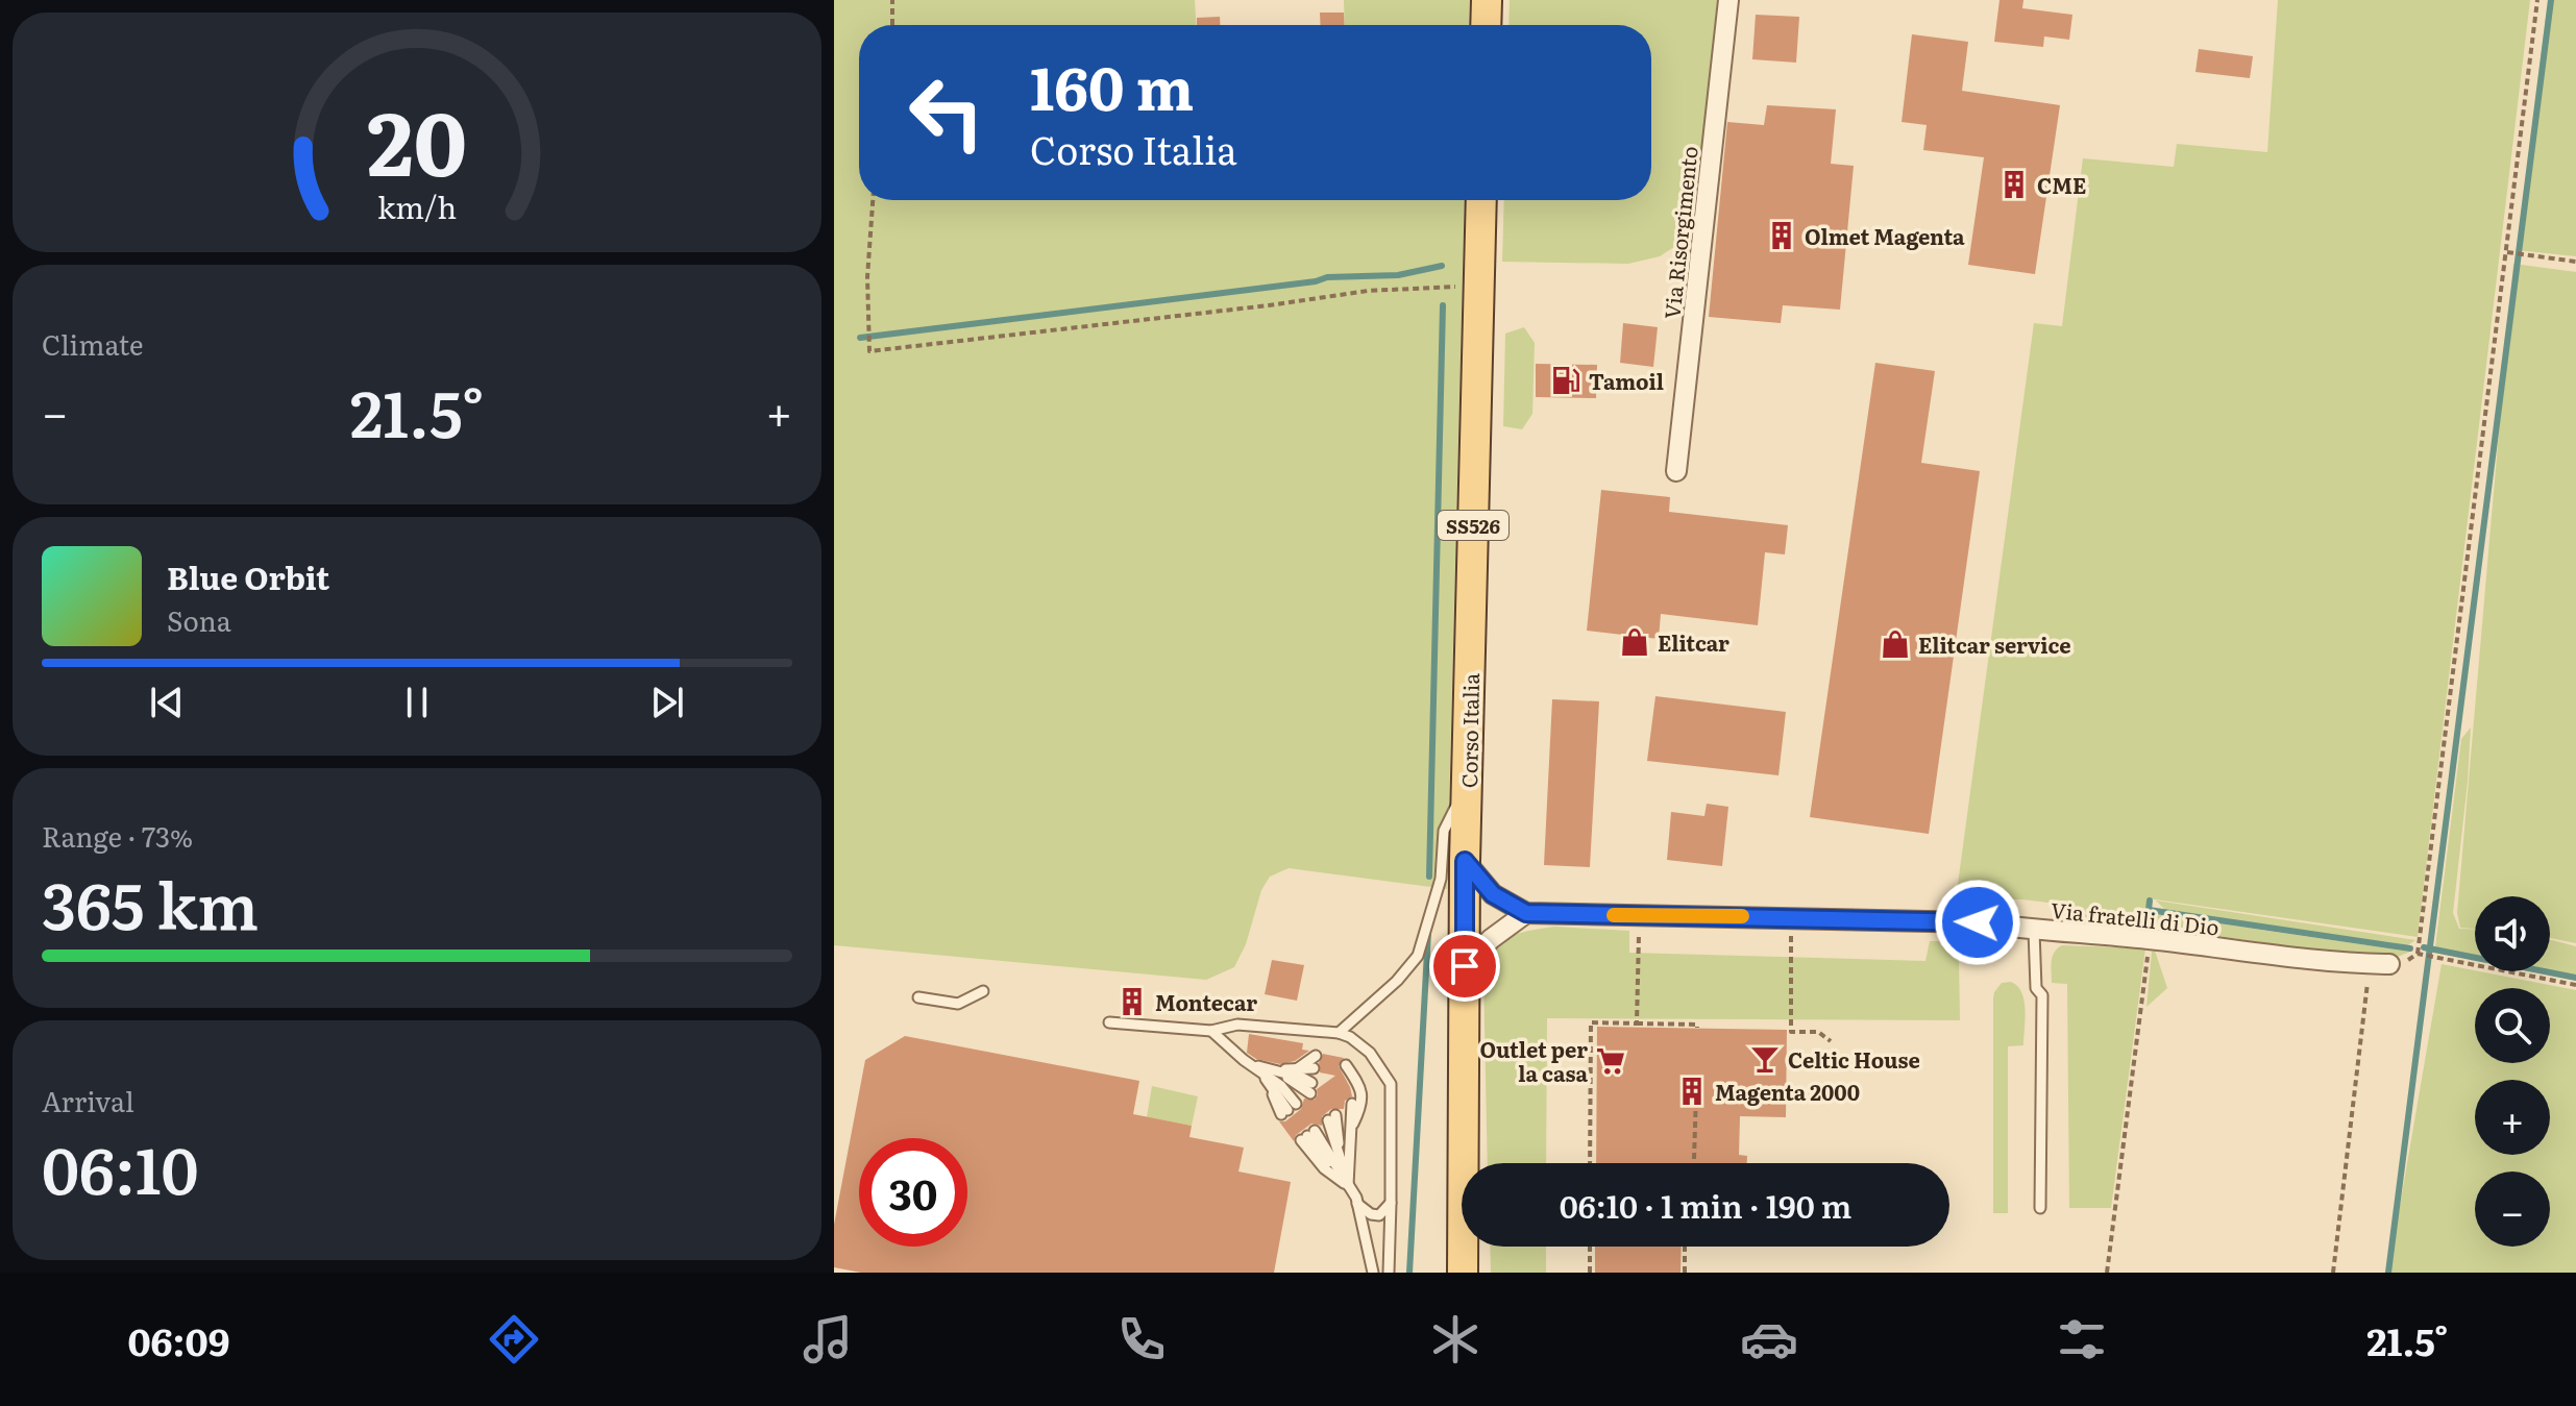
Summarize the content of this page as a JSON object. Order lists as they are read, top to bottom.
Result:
{
  "streets": {
    "main road": ["SS526", "Corso Italia"],
    "street": ["Via Risorgimento", "Via fratelli di Dio"]
  },
  "crossings": [
    ["Corso Italia", "Via fratelli di Dio"]
  ],
  "places": {
    "building": [
      "CME",
      "Olmet Magenta",
      "Montecar",
      "Magenta 2000"
    ],
    "fuel station": ["Tamoil"],
    "shop": ["Elitcar", "Elitcar service"],
    "bar": ["Celtic House"],
    "supermarket": ["Outlet per la casa"]
  },
  "page": {
    "turn": ["160 m", "Corso Italia"],
    "tile": [
      "Climate",
      ["Range · 73%", "365 km"],
      ["Arrival", "06:10"]
    ],
    "heat": ["−", "21.5°", "+"],
    "song": ["Blue Orbit", "Sona"],
    "map_buttons": ["+", "−"],
    "limit": "30",
    "trip": "06:10 · 1 min · 190 m",
    "tabs": ["06:09", "21.5°"],
    "gauge": ["20", "km/h"]
  }
}
